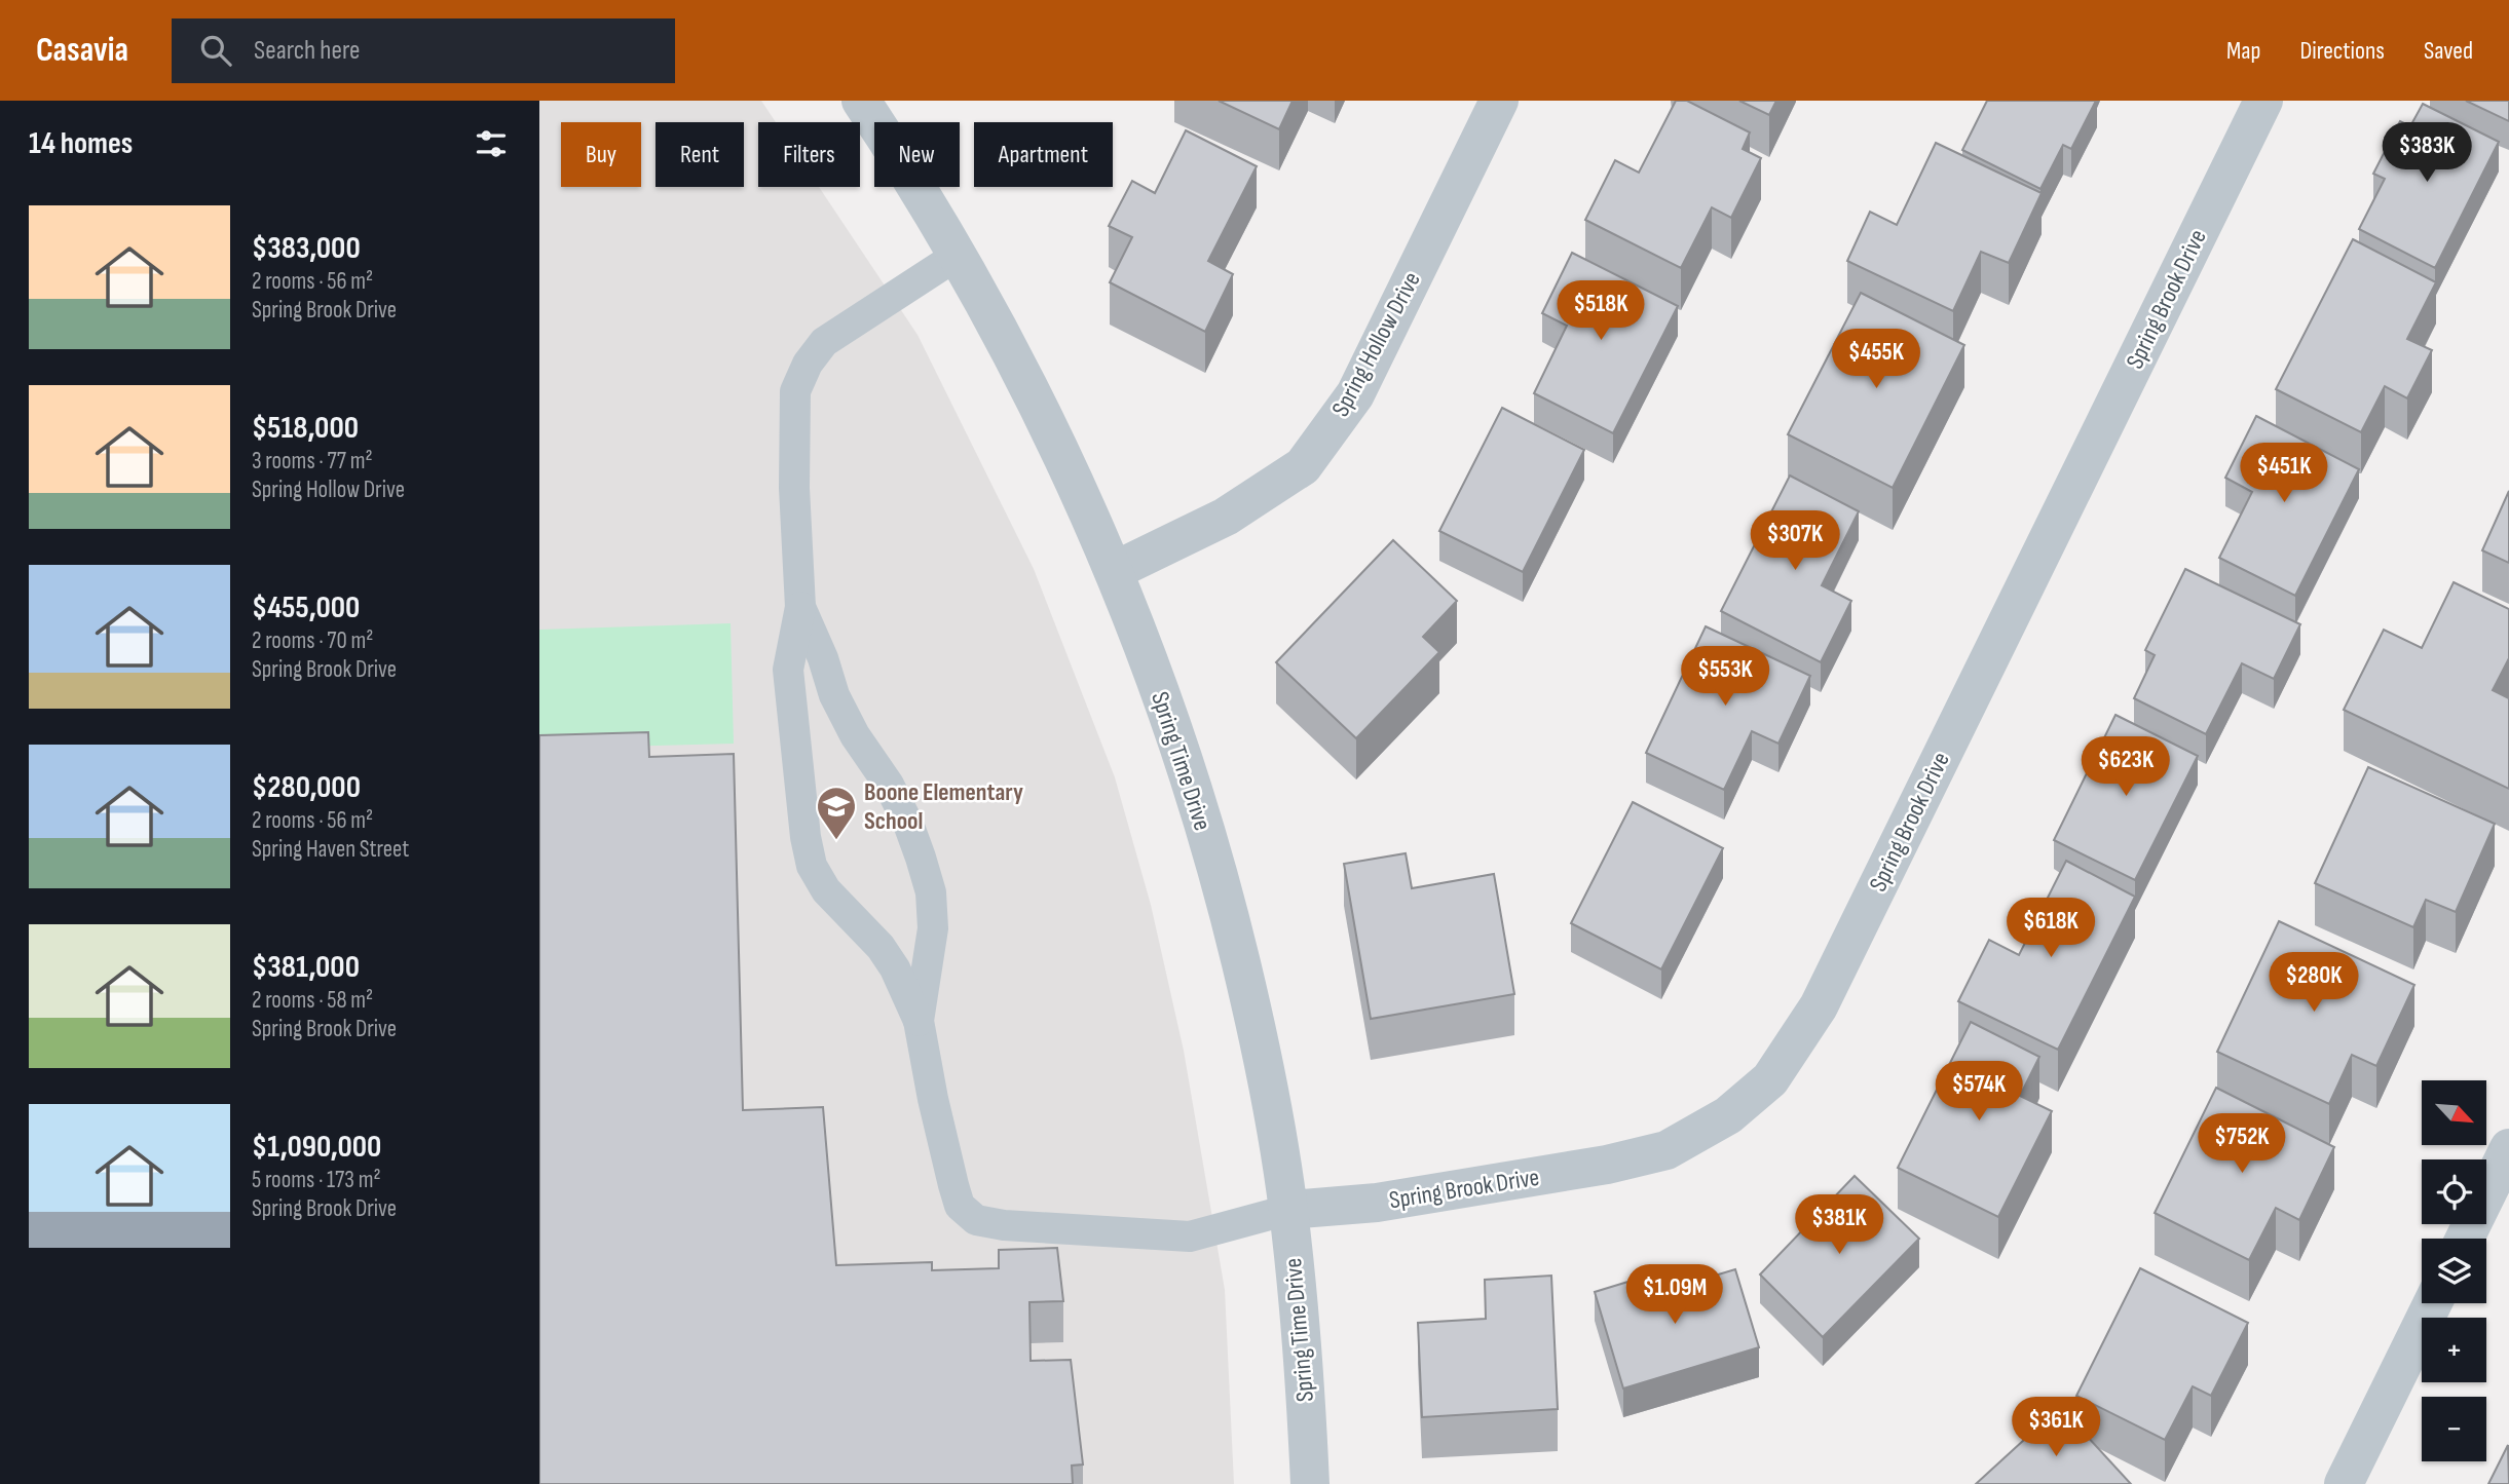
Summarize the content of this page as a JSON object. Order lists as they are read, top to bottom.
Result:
{
  "streets": {
    "street": ["Spring Brook Drive", "Spring Hollow Drive", "Spring Time Drive"]
  },
  "crossings": [
    ["Spring Brook Drive", "Spring Time Drive"],
    ["Spring Hollow Drive", "Spring Time Drive"]
  ],
  "places": {
    "school or university": ["Boone Elementary School"]
  },
  "north": "bottom right",
  "page": {
    "header": "Casavia",
    "search": "Search here",
    "nav": ["Map", "Directions", "Saved"],
    "heading": "14 homes",
    "price": [
      "$383K",
      "$518K",
      "$455K",
      "$451K",
      "$307K",
      "$553K",
      "$623K",
      "$618K",
      "$280K",
      "$574K",
      "$752K",
      "$381K",
      "$1.09M",
      "$361K"
    ],
    "chip": [
      "Buy",
      "Rent",
      "Filters",
      "New",
      "Apartment"
    ],
    "list": [
      {
        "name": "$383,000",
        "note": "2 rooms · 56 m² · Spring Brook Drive"
      },
      {
        "name": "$518,000",
        "note": "3 rooms · 77 m² · Spring Hollow Drive"
      },
      {
        "name": "$455,000",
        "note": "2 rooms · 70 m² · Spring Brook Drive"
      },
      {
        "name": "$280,000",
        "note": "2 rooms · 56 m² · Spring Haven Street"
      },
      {
        "name": "$381,000",
        "note": "2 rooms · 58 m² · Spring Brook Drive"
      },
      {
        "name": "$1,090,000",
        "note": "5 rooms · 173 m² · Spring Brook Drive"
      }
    ],
    "map_buttons": ["+", "−"]
  }
}
